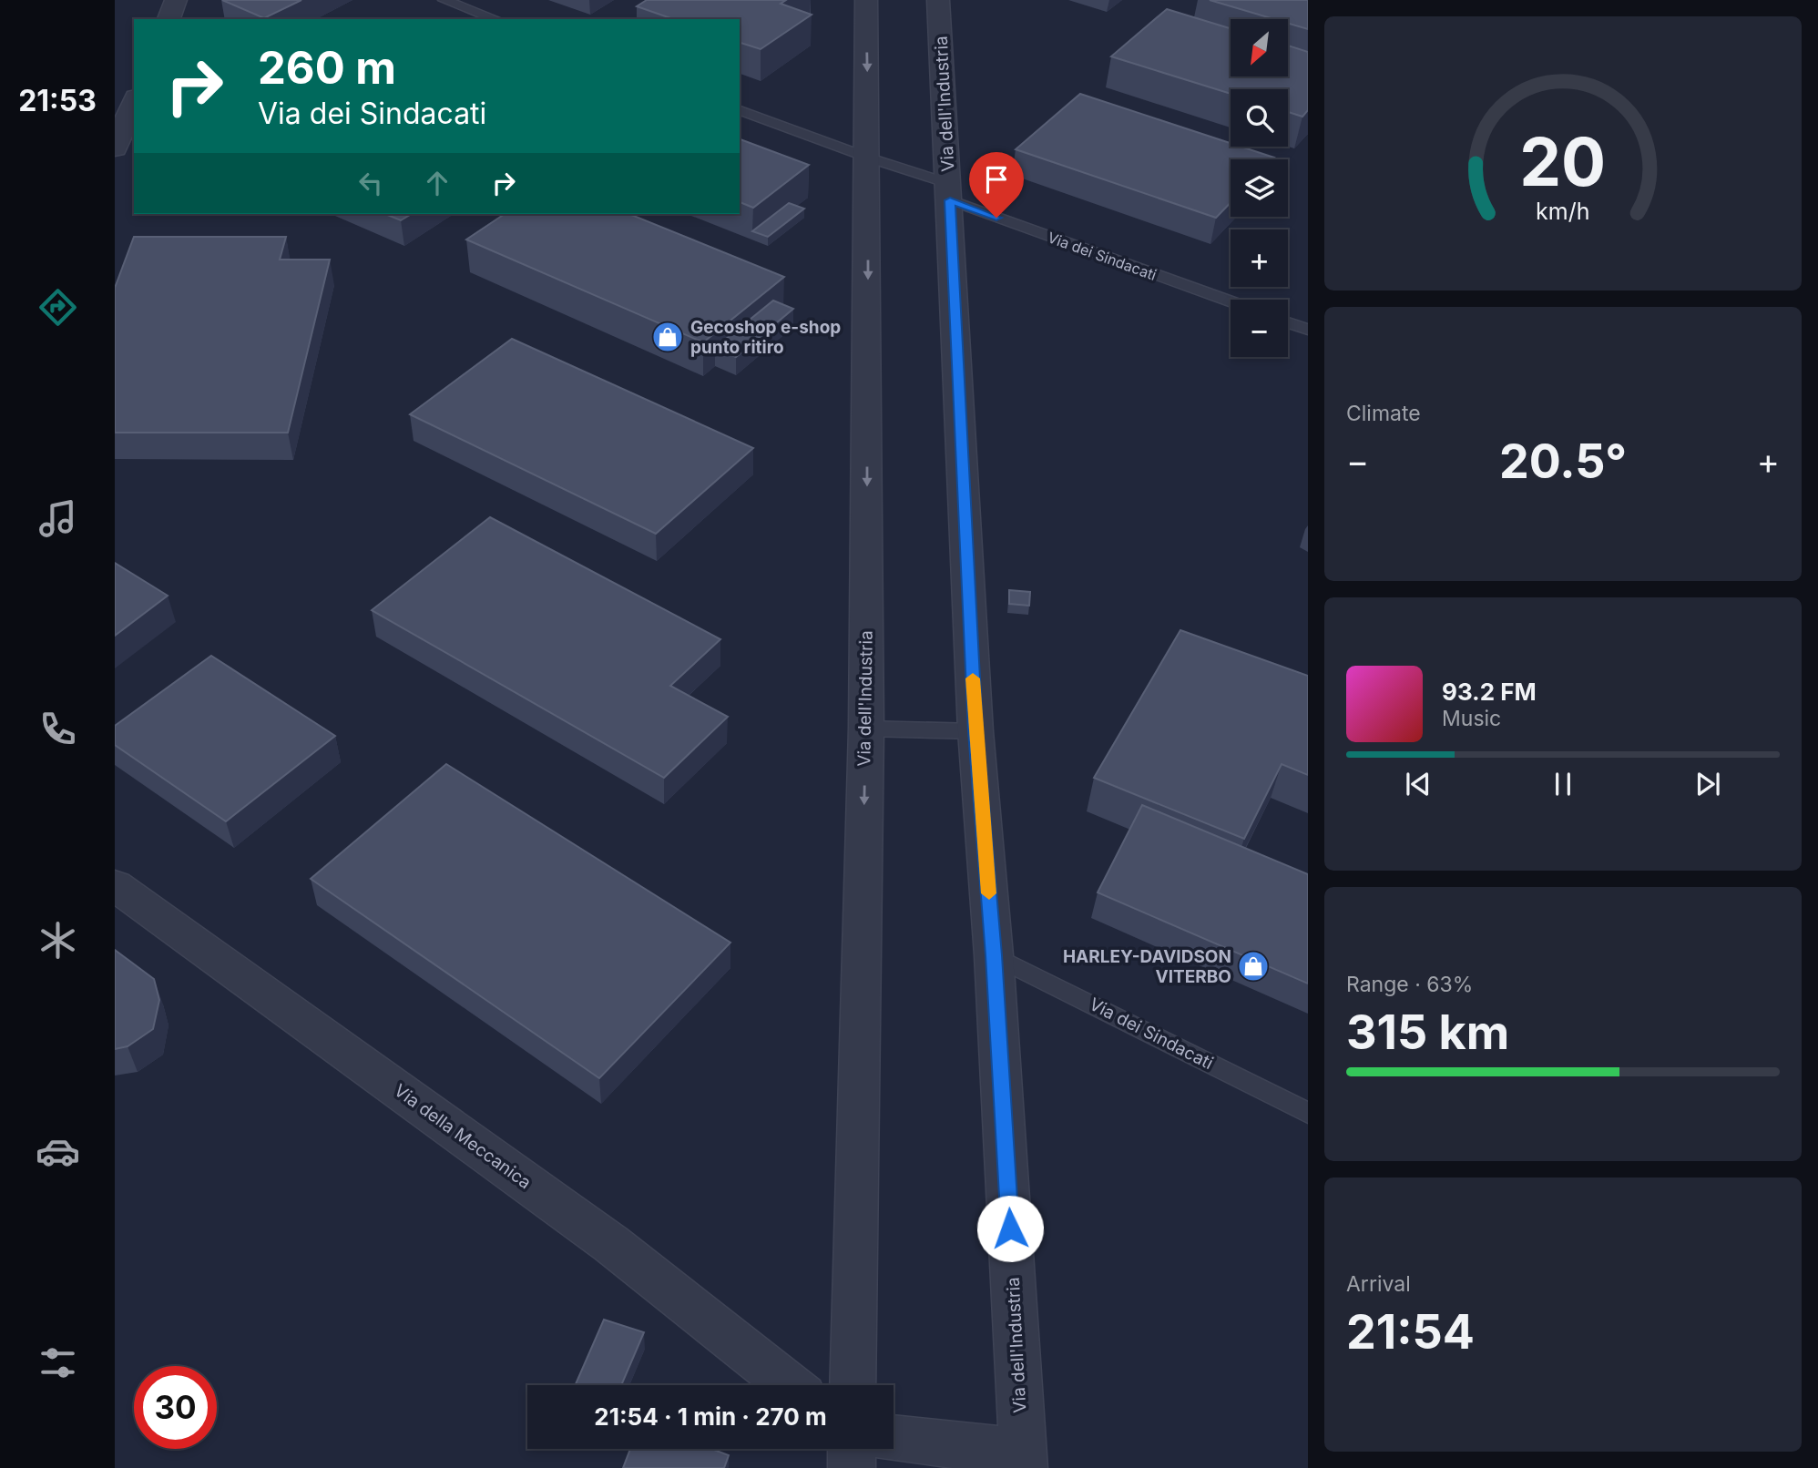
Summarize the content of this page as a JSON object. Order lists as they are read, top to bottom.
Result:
{
  "streets": {
    "street": ["Via dell'Industria", "Via della Meccanica"],
    "lane": ["Via dei Sindacati"]
  },
  "crossings": [
    ["Via dell'Industria", "Via dei Sindacati"]
  ],
  "places": {
    "shop": ["Gecoshop e-shop punto ritiro", "HARLEY-DAVIDSON VITERBO"]
  },
  "north": "bottom left",
  "page": {
    "tabs": "21:53",
    "map_buttons": ["+", "−"],
    "turn": ["260 m", "Via dei Sindacati"],
    "tile": [
      "Climate",
      ["Range · 63%", "315 km"],
      ["Arrival", "21:54"]
    ],
    "heat": ["−", "20.5°", "+"],
    "song": ["93.2 FM", "Music"],
    "limit": "30",
    "trip": "21:54 · 1 min · 270 m",
    "gauge": ["20", "km/h"]
  }
}
